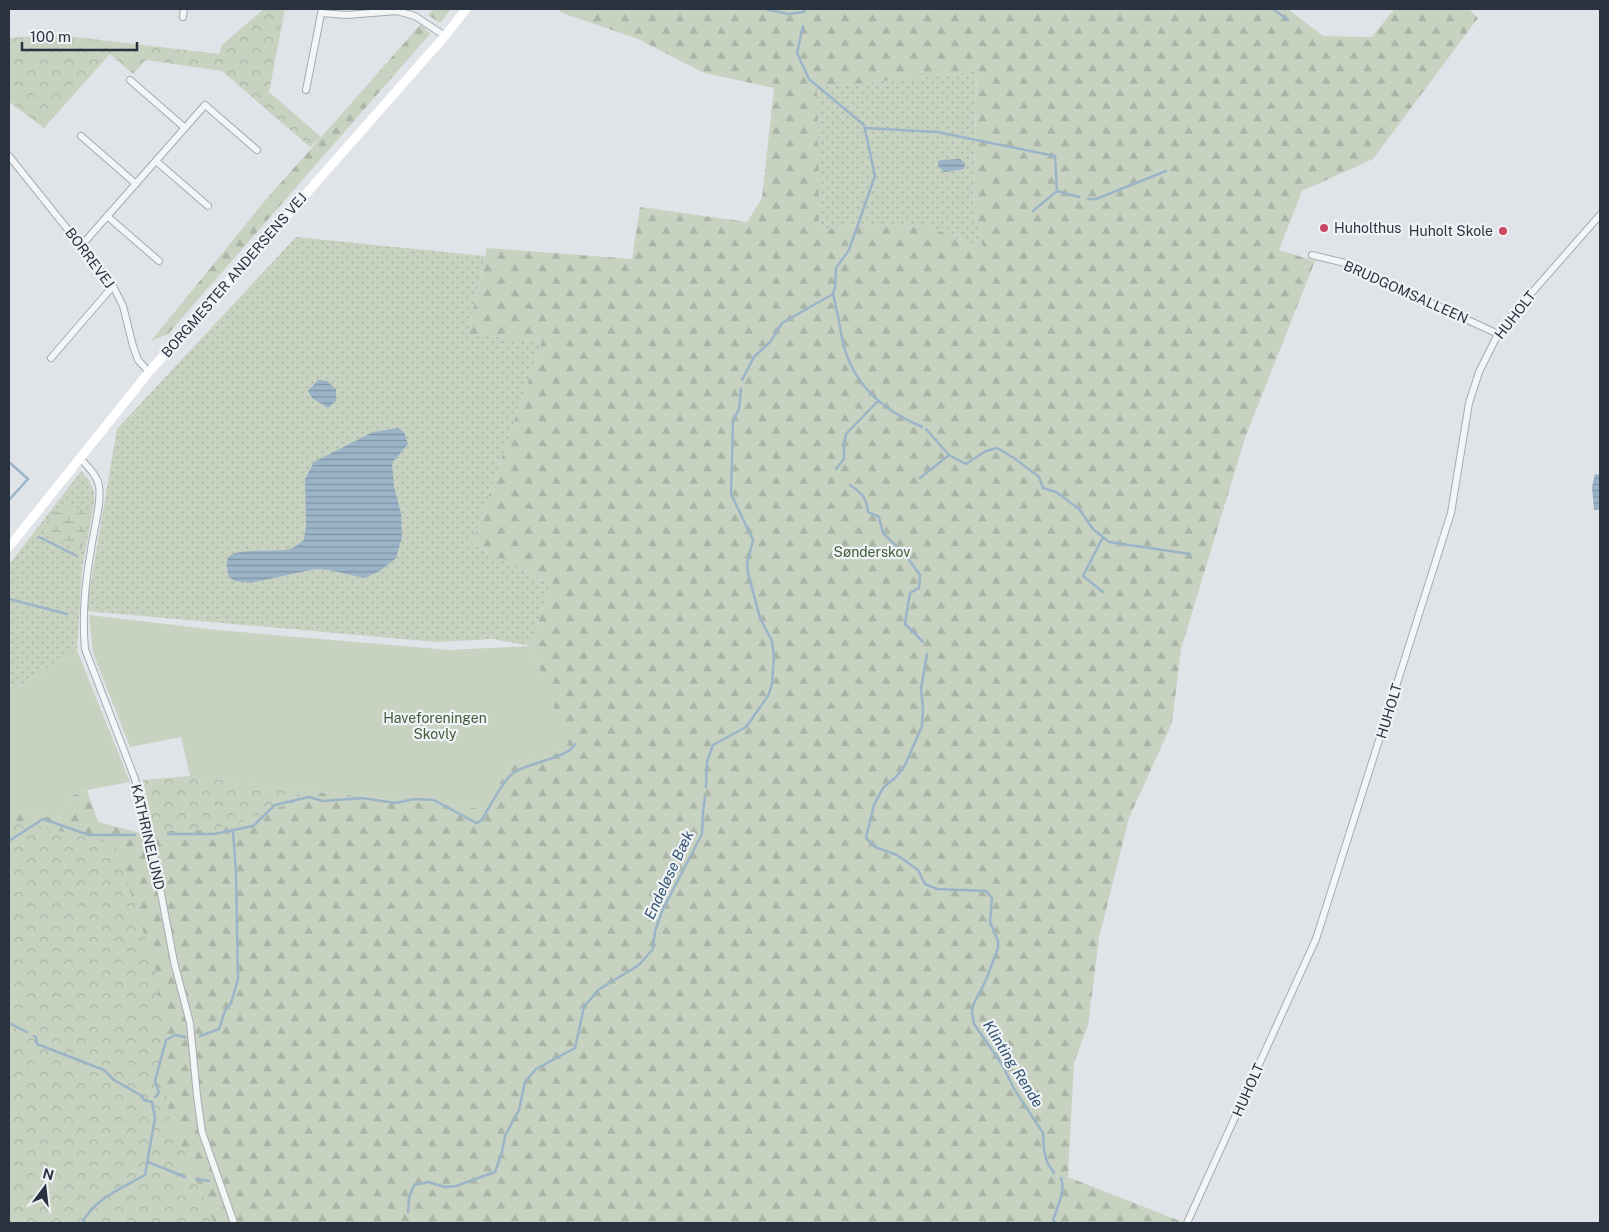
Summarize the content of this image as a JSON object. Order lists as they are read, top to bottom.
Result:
{
  "streets": {
    "street": [
      "BORREVEJ",
      "BORGMESTER ANDERSENS VEJ",
      "BRUDGOMSALLEEN",
      "HUHOLT",
      "KATHRINELUND"
    ]
  },
  "crossings": [
    ["BORREVEJ", "BORGMESTER ANDERSENS VEJ"],
    ["BORGMESTER ANDERSENS VEJ", "KATHRINELUND"],
    ["BRUDGOMSALLEEN", "HUHOLT"]
  ],
  "water": ["Endeløse Bæk", "Klinting Rende"],
  "parks": ["Sønderskov", "Haveforeningen Skovly"],
  "places": ["Huholthus", "Huholt Skole"],
  "scale_bar": "100 m",
  "north": "top"
}
